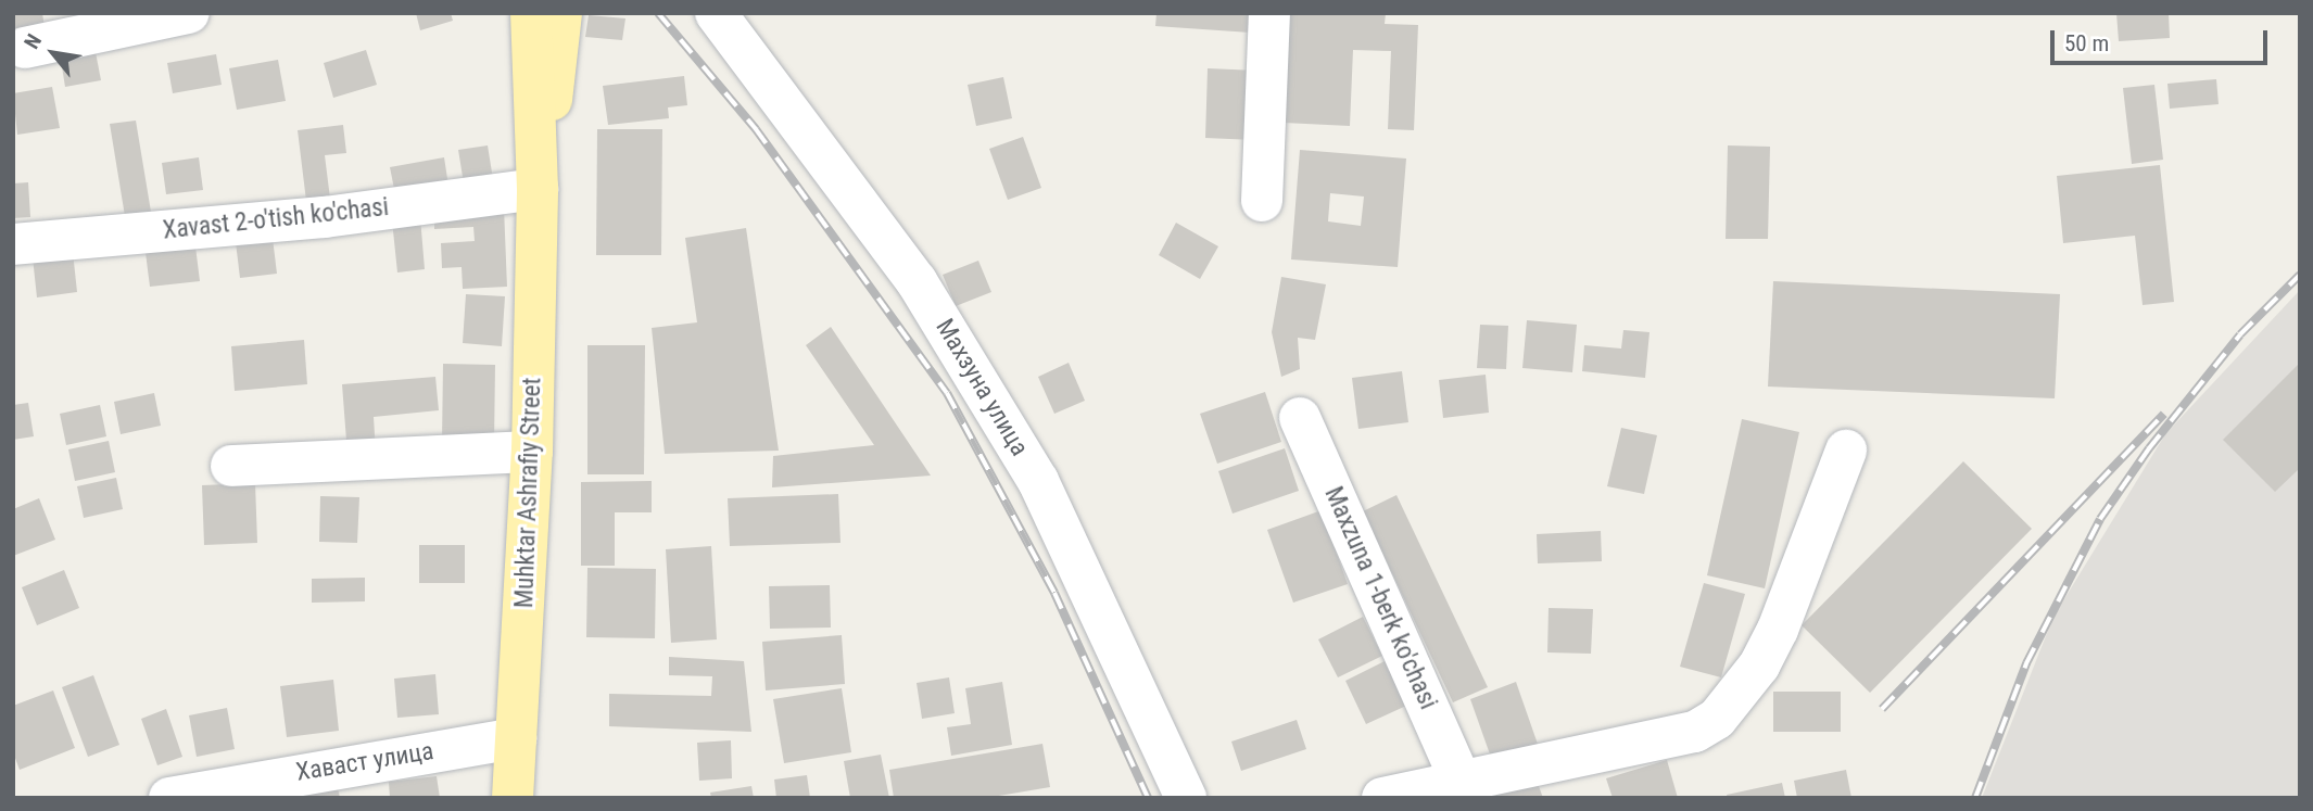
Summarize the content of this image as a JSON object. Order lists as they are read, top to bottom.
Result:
{
  "streets": {
    "main road": ["Muhktar Ashrafiy Street"],
    "street": [
      "Xavast 2-o'tish ko'chasi",
      "Махзуна улица",
      "Maxzuna 1-berk ko'chasi",
      "Хаваст улица"
    ]
  },
  "crossings": [
    ["Xavast 2-o'tish ko'chasi", "Muhktar Ashrafiy Street"],
    ["Muhktar Ashrafiy Street", "Хаваст улица"]
  ],
  "scale_bar": "50 m",
  "north": "top left"
}
